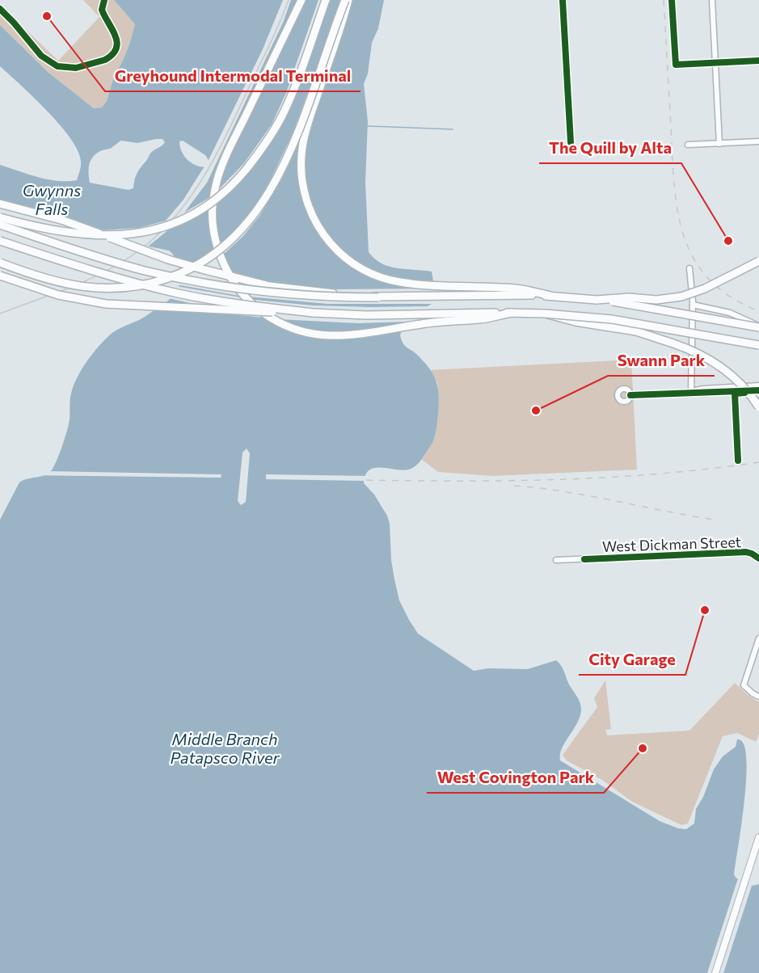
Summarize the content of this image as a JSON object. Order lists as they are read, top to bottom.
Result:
{
  "streets": {
    "street": ["West Dickman Street"]
  },
  "water": ["Gwynns Falls", "Middle Branch Patapsco River"],
  "places": [
    "Greyhound Intermodal Terminal",
    "The Quill by Alta",
    "Swann Park",
    "City Garage",
    "West Covington Park"
  ]
}
